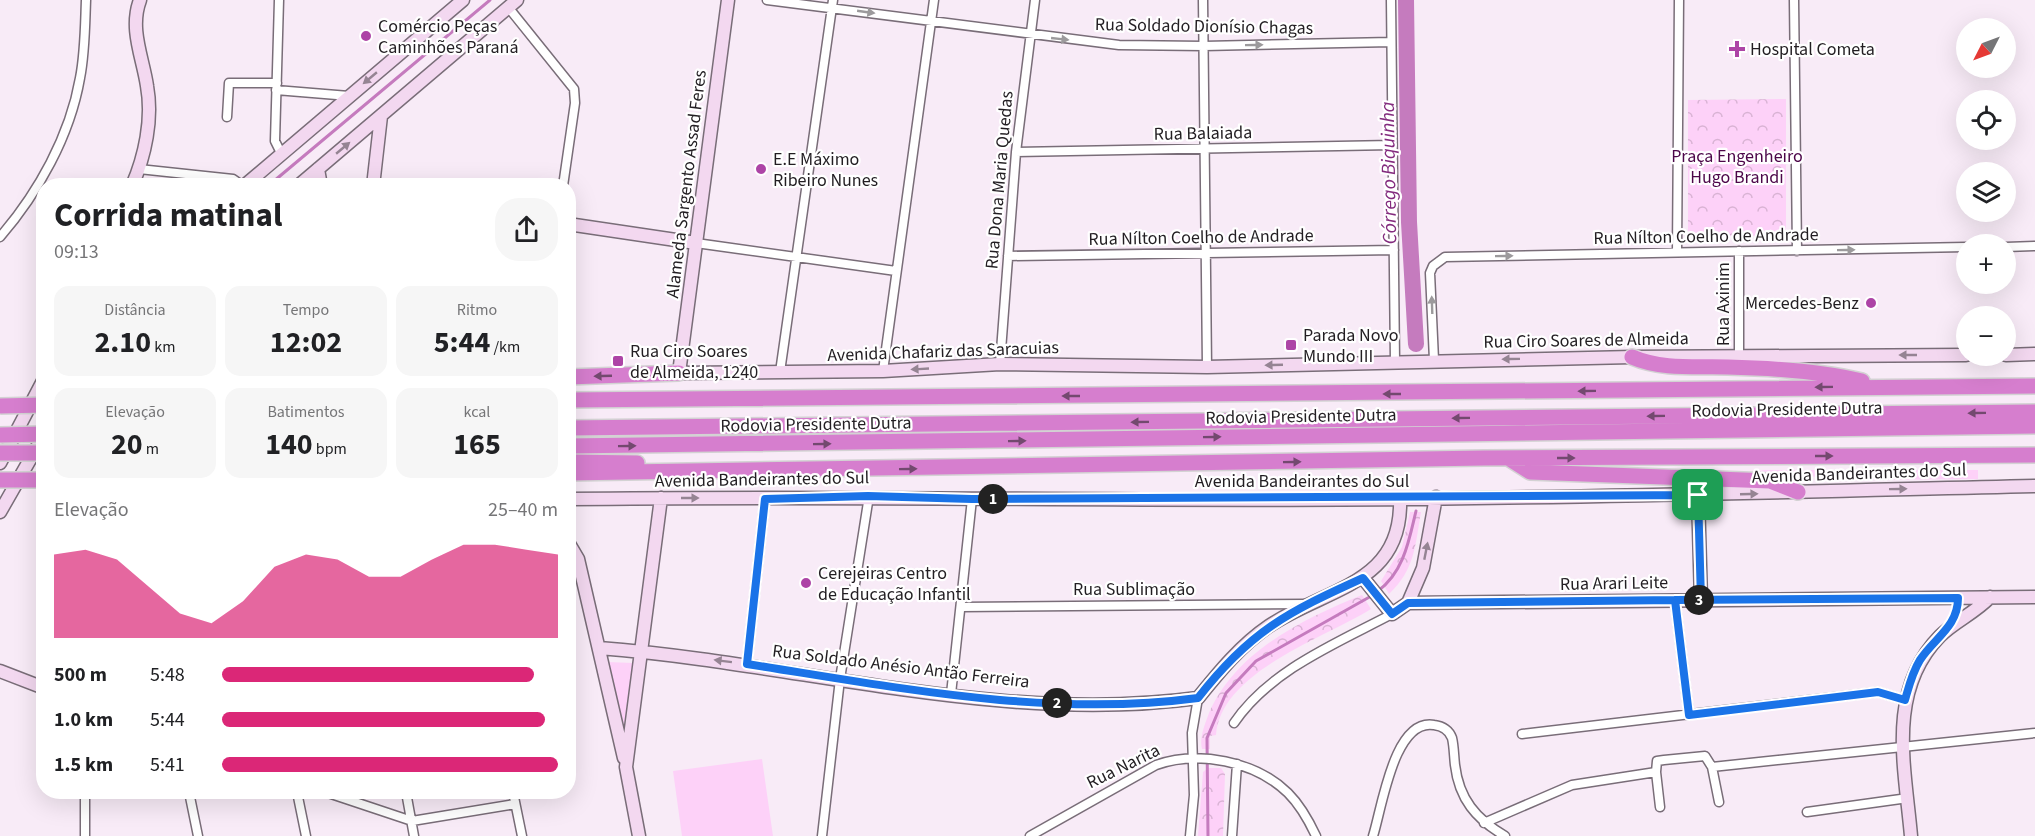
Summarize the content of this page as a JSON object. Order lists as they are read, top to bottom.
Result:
{
  "streets": {
    "highway": ["Rodovia Presidente Dutra"],
    "street": [
      "Rua Soldado Dionísio Chagas",
      "Rua Balaiada",
      "Rua Dona Maria Quedas",
      "Alameda Sargento Assad Feres",
      "Rua Nílton Coelho de Andrade",
      "Rua Axinim",
      "Rua Ciro Soares de Almeida",
      "Avenida Chafariz das Saracuias",
      "Avenida Bandeirantes do Sul",
      "Rua Arari Leite",
      "Rua Sublimação",
      "Rua Soldado Anésio Antão Ferreira",
      "Rua Narita"
    ]
  },
  "crossings": [
    ["Rua Soldado Dionísio Chagas", "Rua Dona Maria Quedas"],
    ["Rua Balaiada", "Rua Dona Maria Quedas"],
    ["Rua Dona Maria Quedas", "Rua Nílton Coelho de Andrade"],
    ["Rua Dona Maria Quedas", "Avenida Chafariz das Saracuias"],
    ["Alameda Sargento Assad Feres", "Avenida Chafariz das Saracuias"],
    ["Rua Nílton Coelho de Andrade", "Rua Axinim"],
    ["Rua Nílton Coelho de Andrade", "Rua Ciro Soares de Almeida"],
    ["Rua Axinim", "Rua Ciro Soares de Almeida"],
    ["Rua Ciro Soares de Almeida", "Avenida Chafariz das Saracuias"]
  ],
  "one_way": ["Rua Soldado Dionísio Chagas", "Rua Nílton Coelho de Andrade", "Rua Ciro Soares de Almeida"],
  "water": ["Córrego Biquinha"],
  "parks": ["Praça Engenheiro Hugo Brandi"],
  "places": {
    "other": [
      "Comércio Peças Caminhões Paraná",
      "E.E Máximo Ribeiro Nunes",
      "Mercedes-Benz",
      "Cerejeiras Centro de Educação Infantil"
    ],
    "health": ["Hospital Cometa"],
    "transit": ["Parada Novo Mundo III", "Rua Ciro Soares de Almeida, 1240"]
  },
  "north": "bottom left",
  "page": {
    "map_buttons": ["+", "−"],
    "heading": ["Corrida matinal", "09:13"],
    "stats": [
      ["Distância", "2.10 km"],
      ["Tempo", "12:02"],
      ["Ritmo", "5:44 /km"],
      ["Elevação", "20 m"],
      ["Batimentos", "140 bpm"],
      ["kcal", "165"]
    ],
    "pins": ["1", "3", "2"],
    "chart": ["Elevação", "25–40 m"],
    "list": [
      {
        "name": "500 m",
        "note": "5:48"
      },
      {
        "name": "1.0 km",
        "note": "5:44"
      },
      {
        "name": "1.5 km",
        "note": "5:41"
      }
    ]
  }
}
